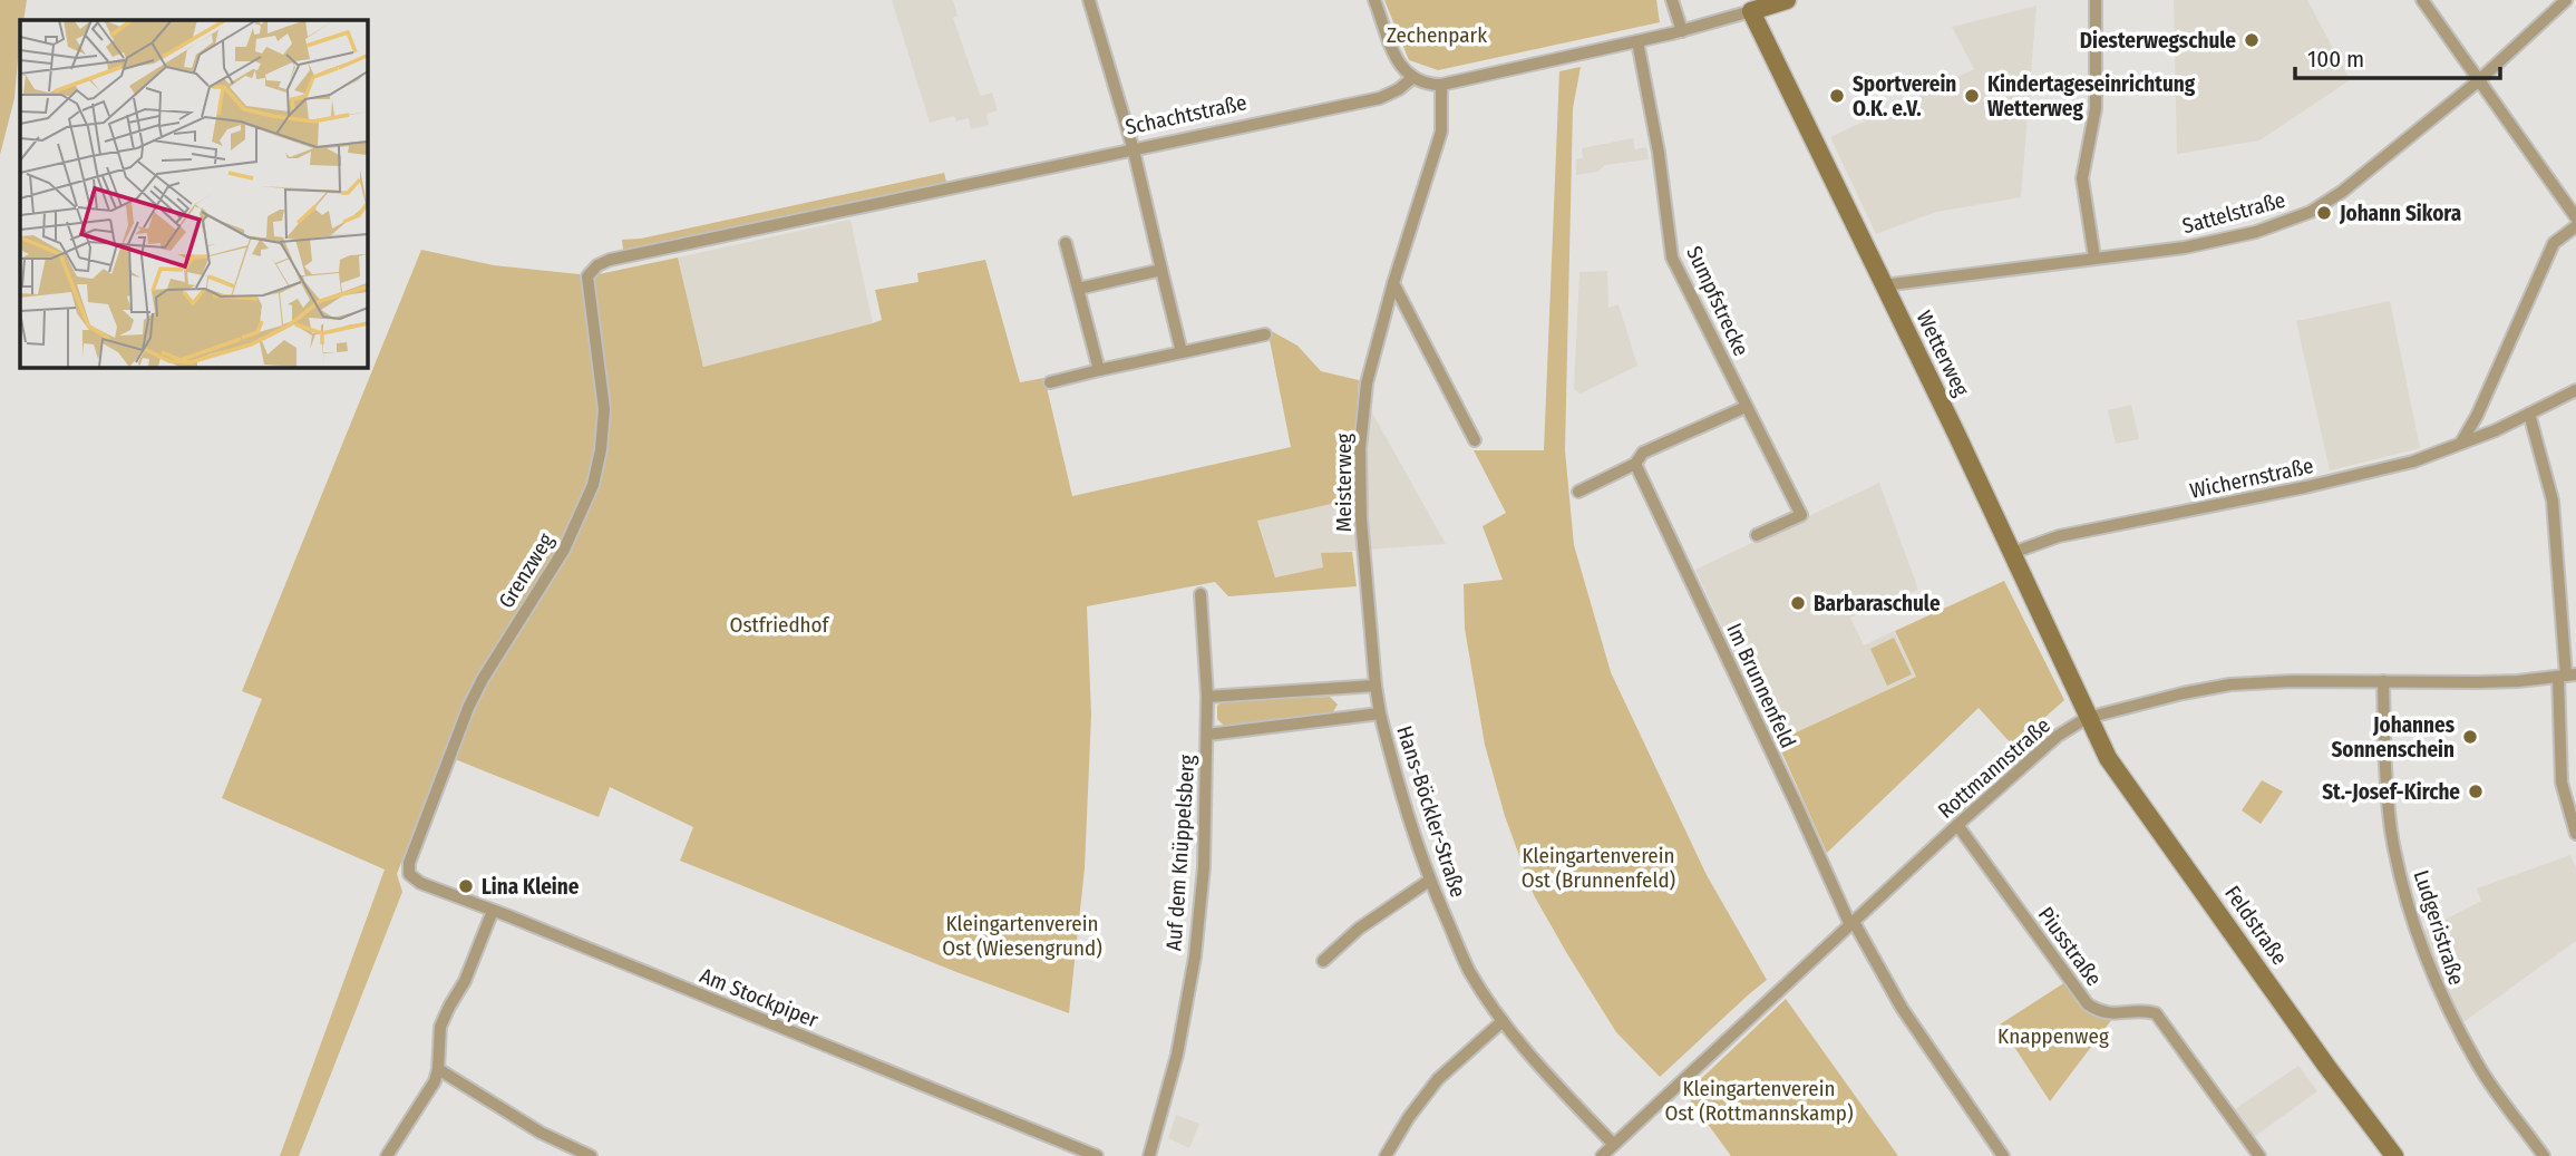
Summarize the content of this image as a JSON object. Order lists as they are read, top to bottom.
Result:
{
  "streets": {
    "street": [
      "Schachtstraße",
      "Sattelstraße",
      "Sumpfstrecke",
      "Wetterweg",
      "Wichernstraße",
      "Meisterweg",
      "Grenzweg",
      "Im Brunnenfeld",
      "Rottmannstraße",
      "Hans-Böckler-Straße",
      "Auf dem Knüppelsberg",
      "Feldstraße",
      "Ludgeristraße",
      "Piusstraße",
      "Am Stockpiper"
    ]
  },
  "crossings": [
    ["Schachtstraße", "Grenzweg"],
    ["Sattelstraße", "Wetterweg"],
    ["Wetterweg", "Wichernstraße"],
    ["Wetterweg", "Rottmannstraße"],
    ["Wetterweg", "Feldstraße"],
    ["Meisterweg", "Hans-Böckler-Straße"],
    ["Grenzweg", "Am Stockpiper"],
    ["Im Brunnenfeld", "Rottmannstraße"],
    ["Rottmannstraße", "Hans-Böckler-Straße"],
    ["Rottmannstraße", "Feldstraße"],
    ["Rottmannstraße", "Ludgeristraße"],
    ["Rottmannstraße", "Piusstraße"],
    ["Hans-Böckler-Straße", "Auf dem Knüppelsberg"]
  ],
  "parks": [
    "Zechenpark",
    "Ostfriedhof",
    "Kleingartenverein Ost (Brunnenfeld)",
    "Kleingartenverein Ost (Wiesengrund)",
    "Knappenweg",
    "Kleingartenverein Ost (Rottmannskamp)"
  ],
  "places": [
    "Diesterwegschule",
    "Sportverein O.K. e.V.",
    "Kindertageseinrichtung Wetterweg",
    "Johann Sikora",
    "Barbaraschule",
    "Johannes Sonnenschein",
    "St.-Josef-Kirche",
    "Lina Kleine"
  ],
  "scale_bar": "100 m"
}
